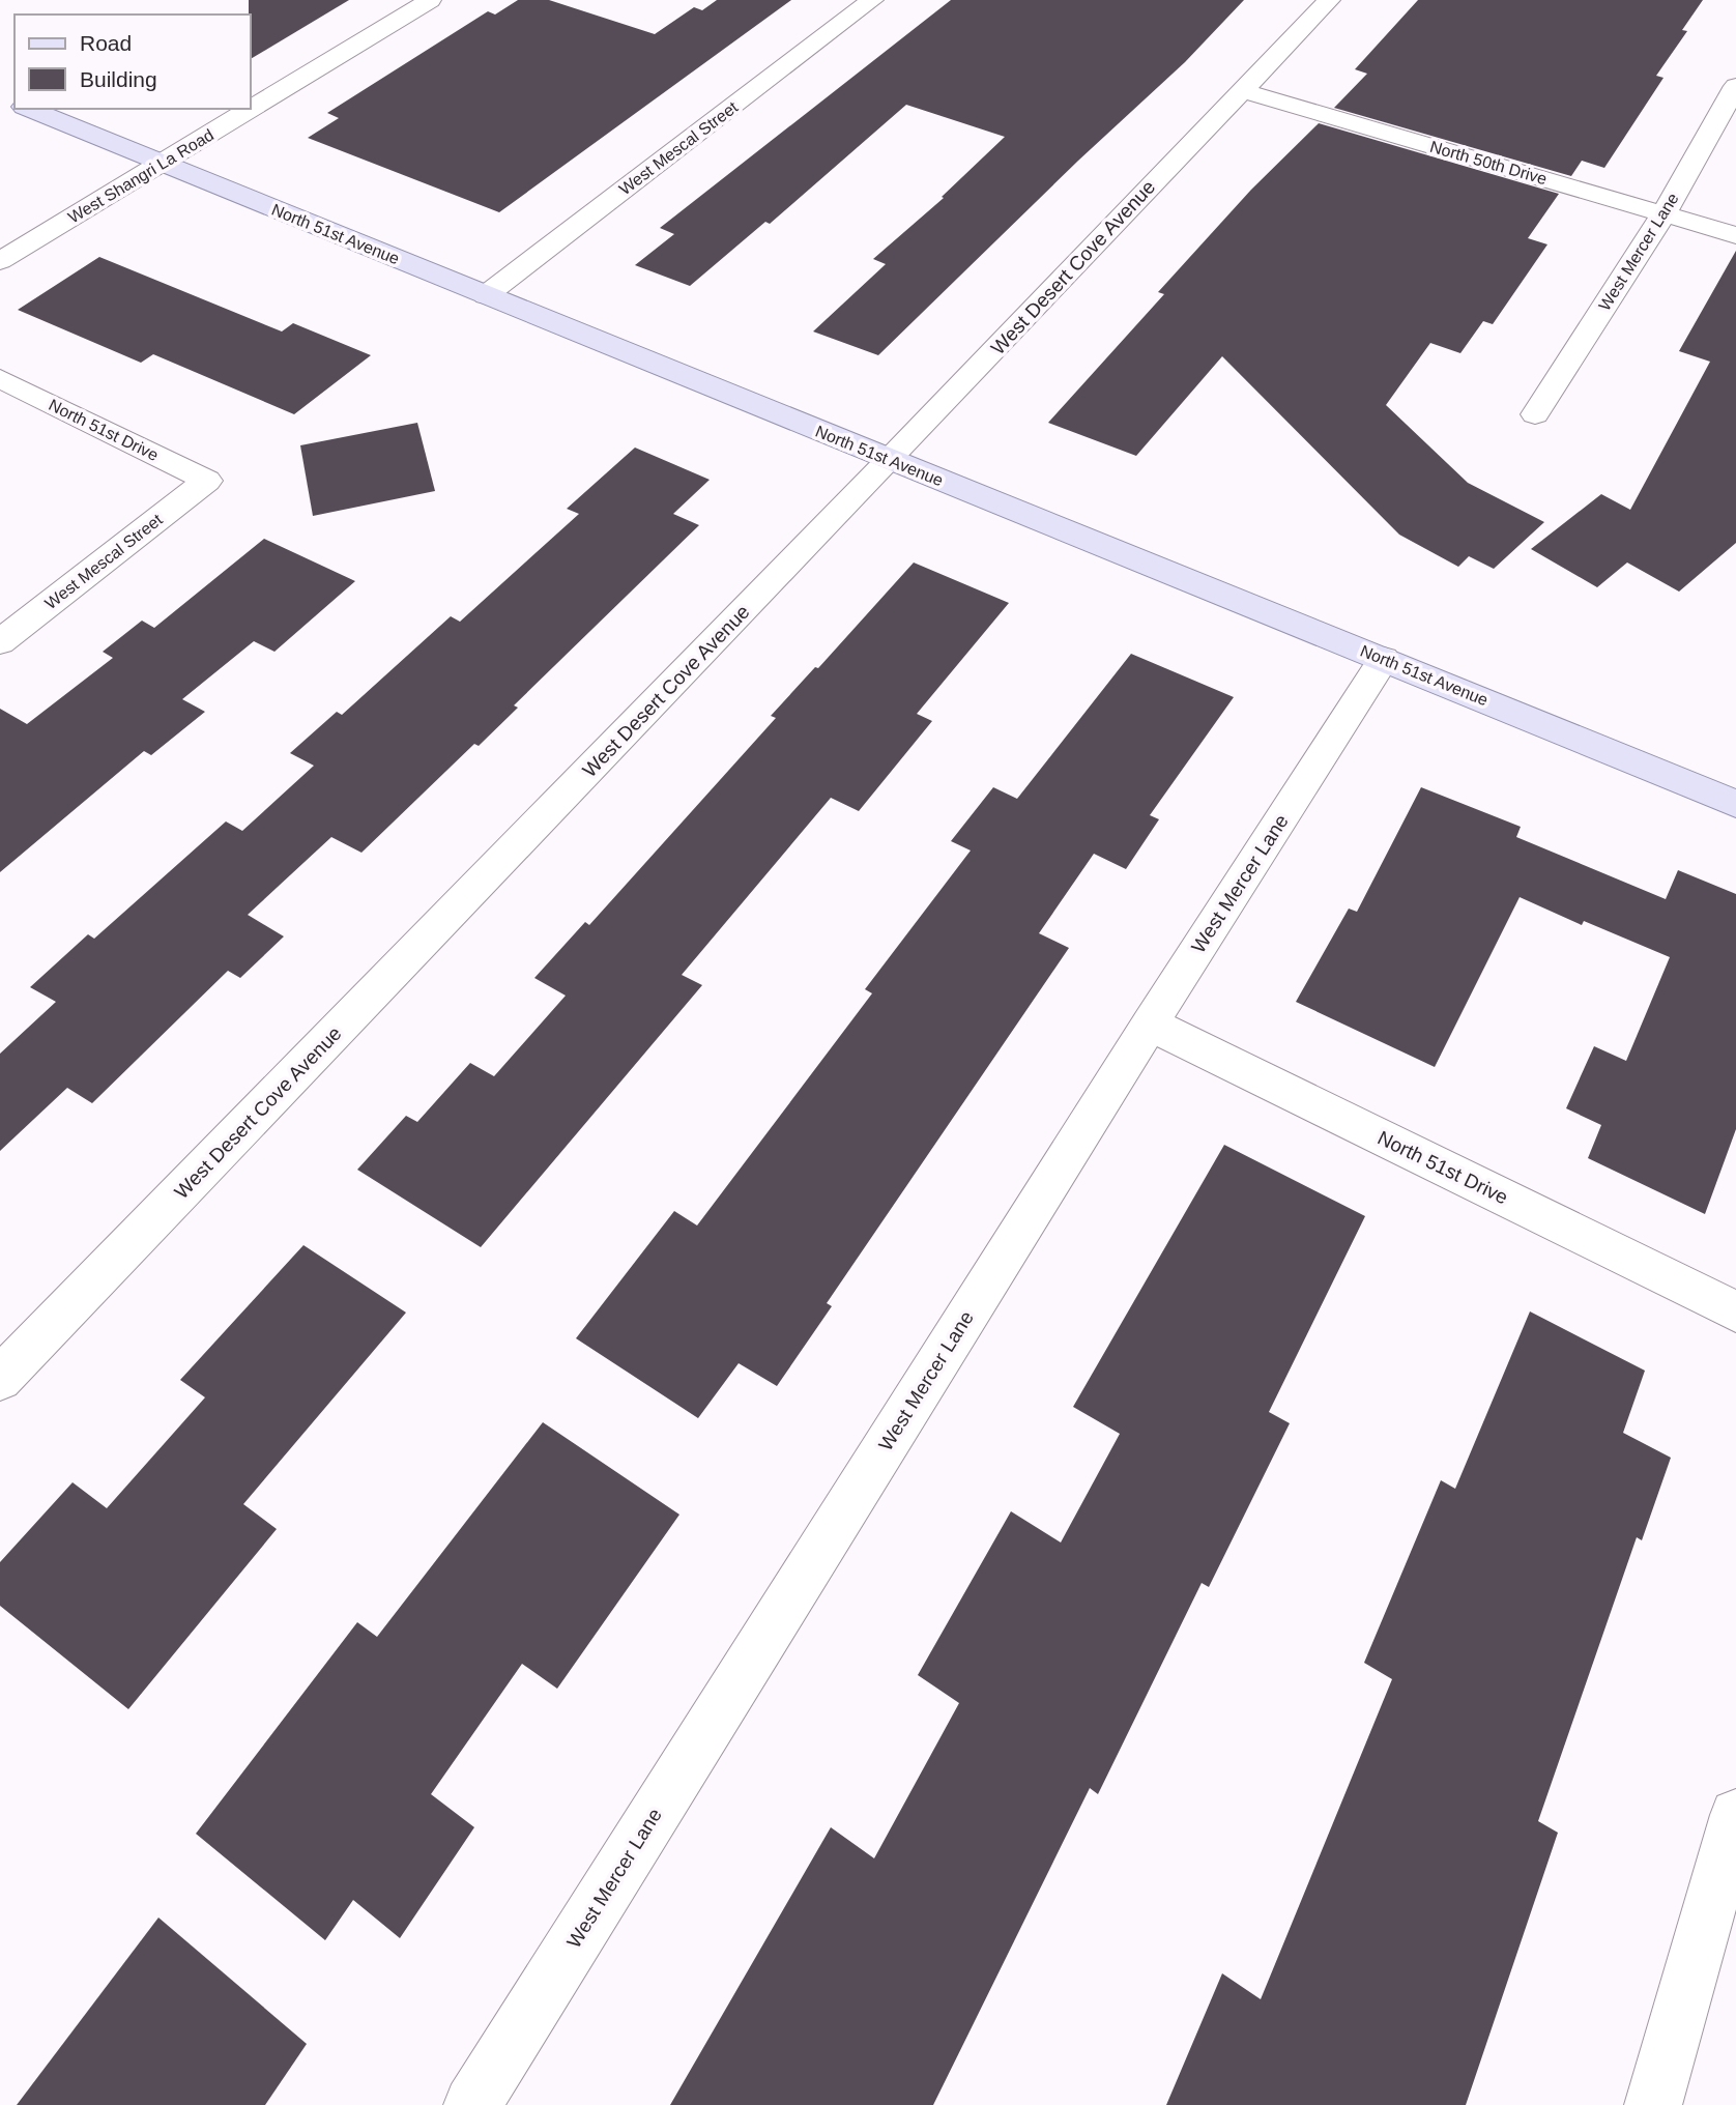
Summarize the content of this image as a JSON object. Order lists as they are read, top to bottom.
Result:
{
  "streets": {
    "main road": ["North 51st Avenue"],
    "street": [
      "West Mescal Street",
      "North 50th Drive",
      "West Shangri La Road",
      "West Mercer Lane",
      "West Desert Cove Avenue",
      "North 51st Drive"
    ]
  },
  "crossings": [
    ["West Mescal Street", "North 51st Avenue"],
    ["West Mescal Street", "North 51st Drive"],
    ["North 50th Drive", "West Mercer Lane"],
    ["North 50th Drive", "West Desert Cove Avenue"],
    ["West Shangri La Road", "North 51st Avenue"],
    ["North 51st Avenue", "West Mercer Lane"],
    ["North 51st Avenue", "West Desert Cove Avenue"],
    ["West Mercer Lane", "North 51st Drive"]
  ],
  "legend": ["Road", "Building"]
}
